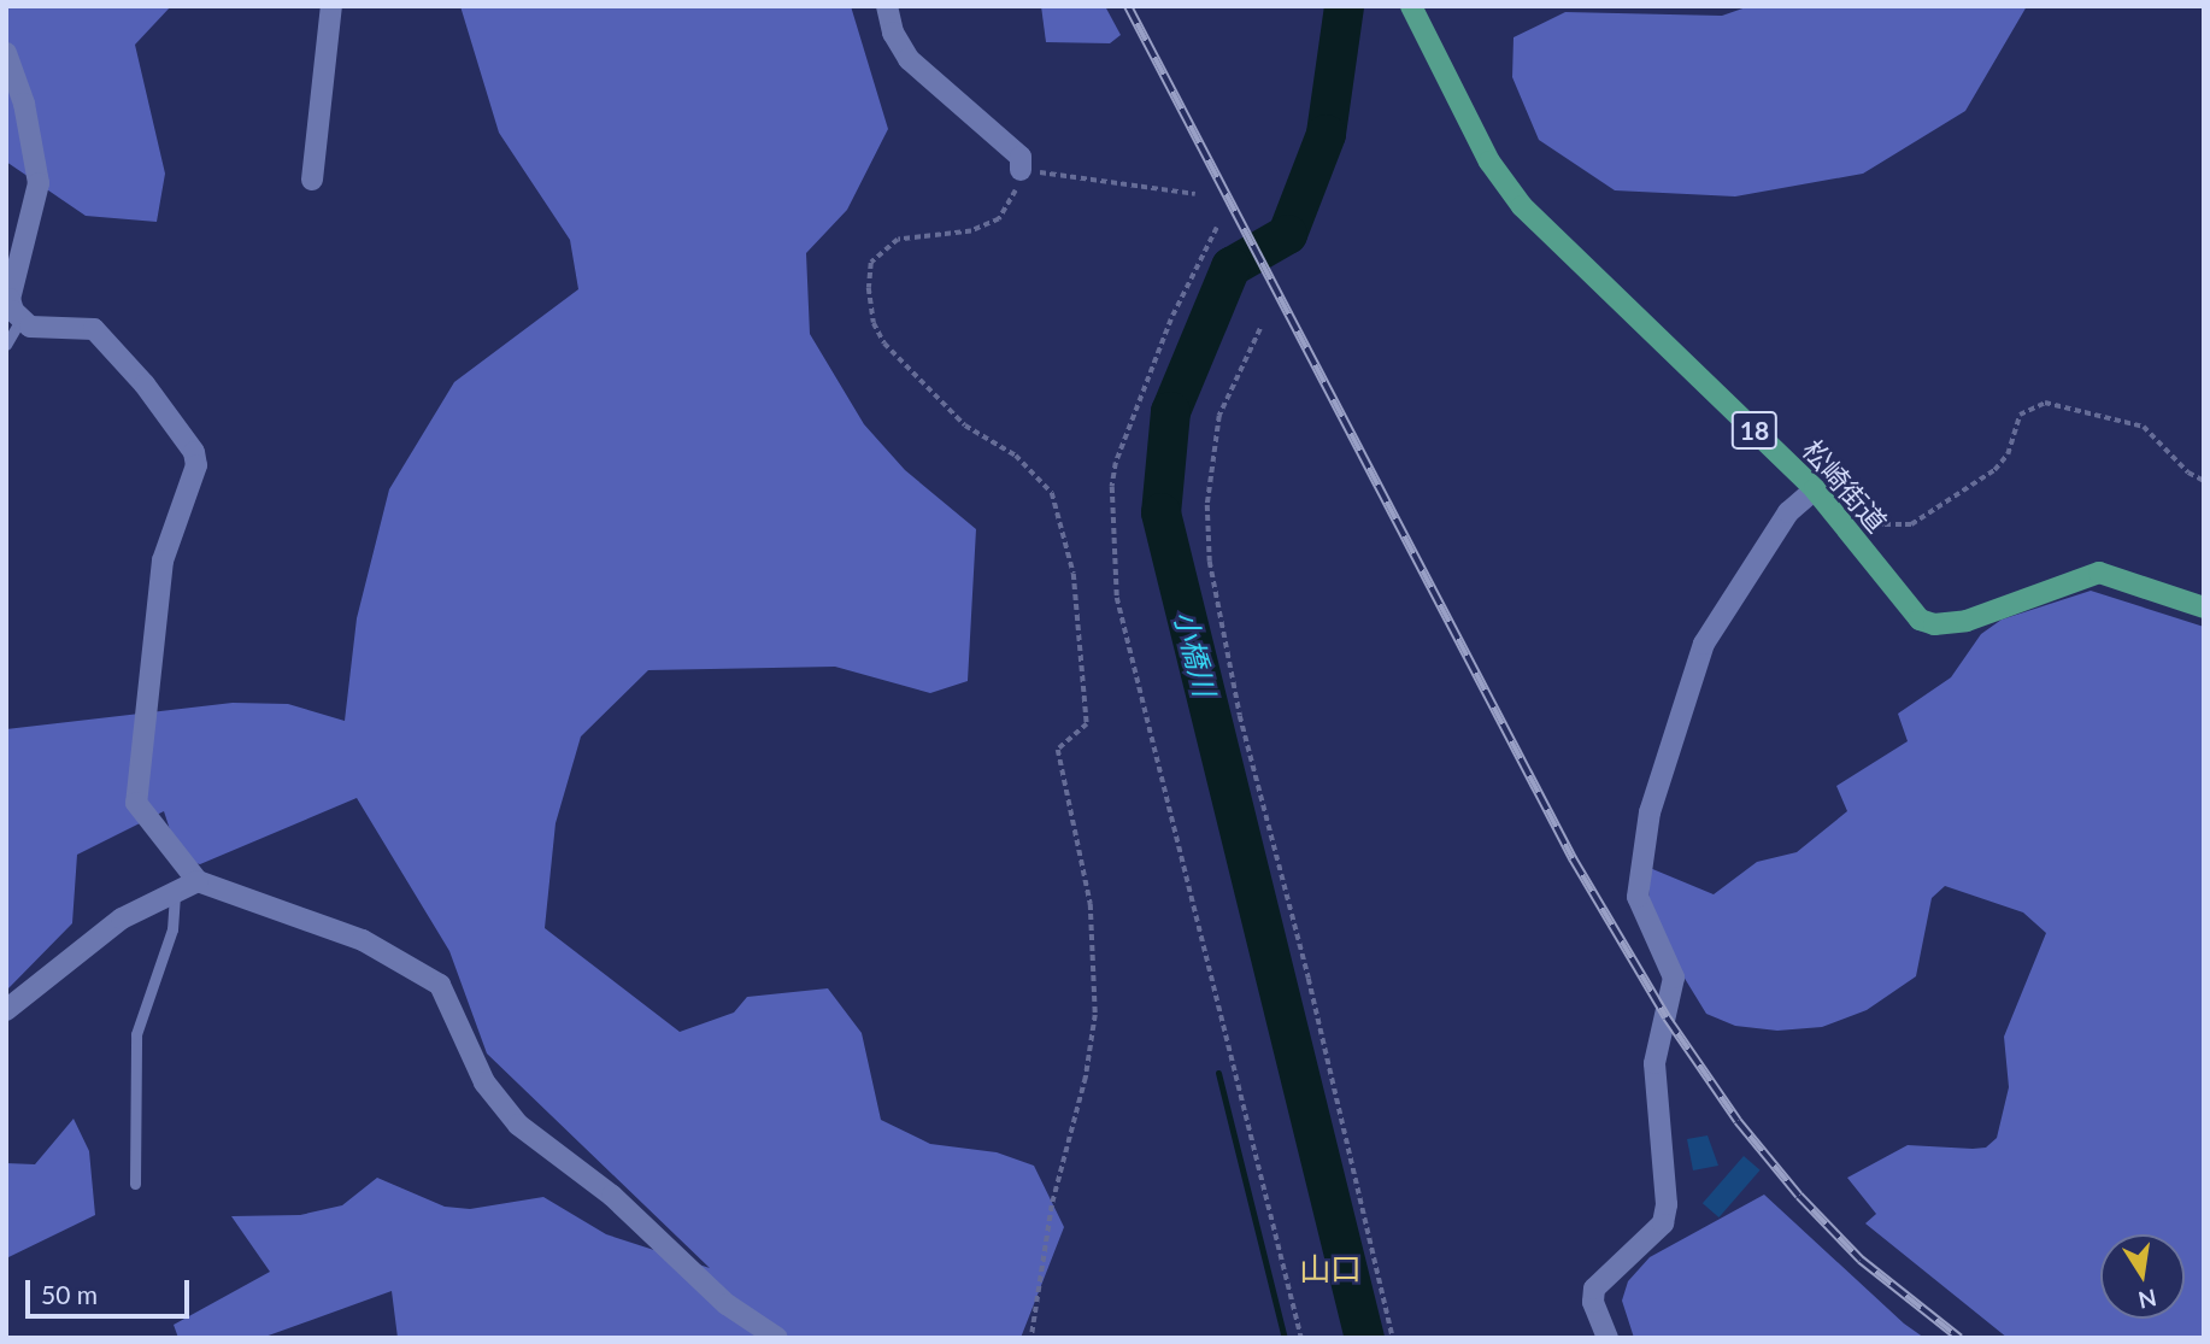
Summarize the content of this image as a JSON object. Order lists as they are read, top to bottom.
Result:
{
  "streets": {
    "main road": ["18", "松崎街道"]
  },
  "districts": ["山口"],
  "water": ["小橋川"],
  "scale_bar": "50 m",
  "north": "bottom"
}
